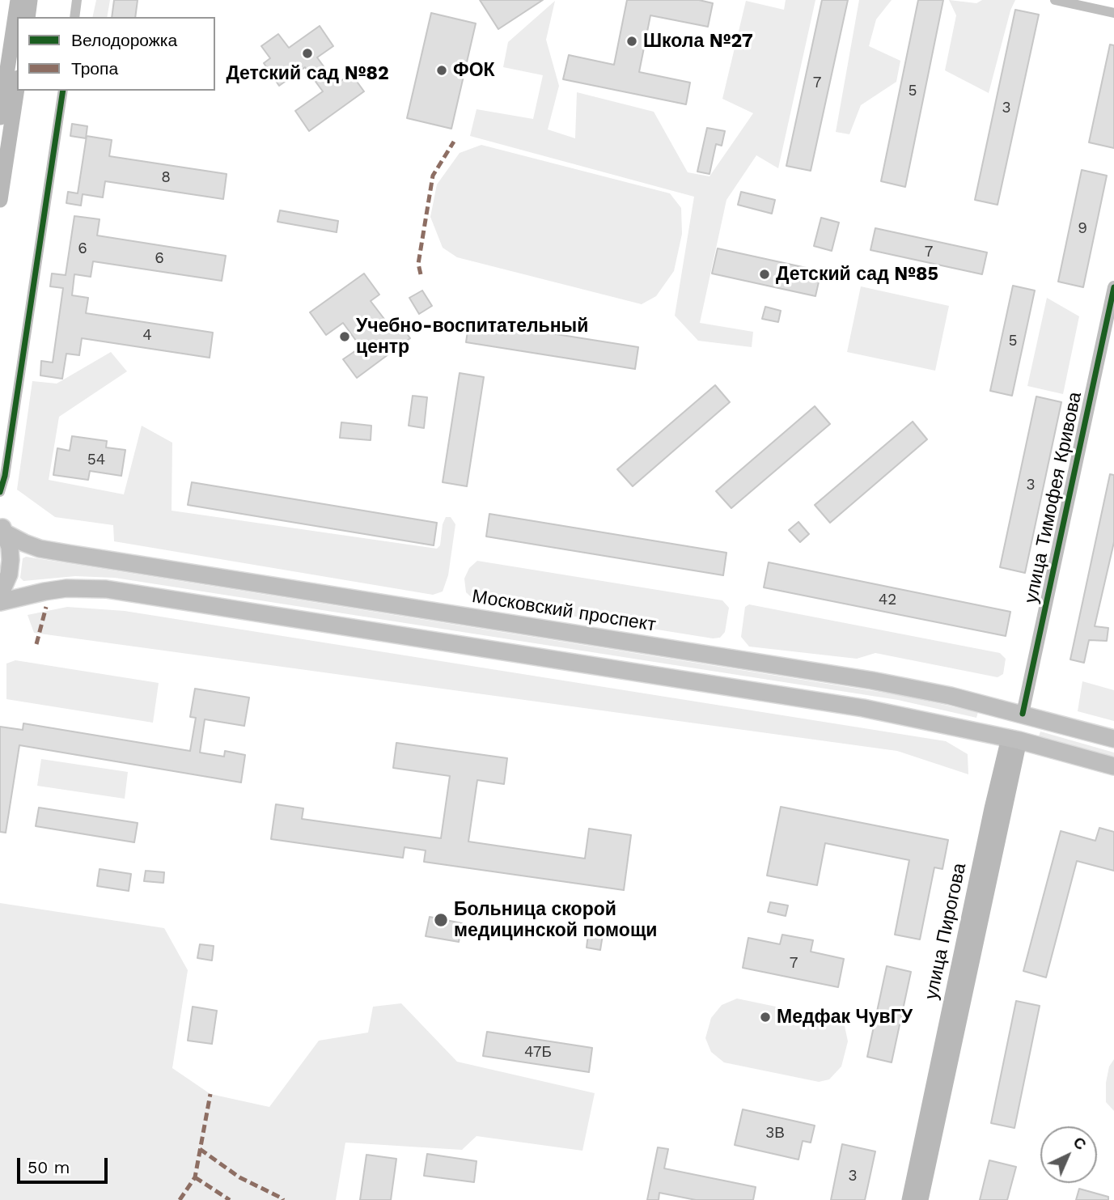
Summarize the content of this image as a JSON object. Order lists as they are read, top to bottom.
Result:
{
  "streets": {
    "main road": ["Московский проспект", "улица Пирогова"],
    "street": ["улица Тимофея Кривова"]
  },
  "crossings": [
    ["улица Тимофея Кривова", "Московский проспект"]
  ],
  "places": [
    "Школа №27",
    "Детский сад №82",
    "ФОК",
    "Детский сад №85",
    "Учебно-воспитательный центр",
    "Больница скорой медицинской помощи",
    "Медфак ЧувГУ"
  ],
  "house_numbers": [
    "7",
    "5",
    "3",
    "8",
    "9",
    "6",
    "7",
    "6",
    "4",
    "5",
    "54",
    "3",
    "42",
    "7",
    "47Б",
    "3В",
    "3"
  ],
  "legend": ["Велодорожка", "Тропа"],
  "scale_bar": "50 m",
  "north": "top right"
}
